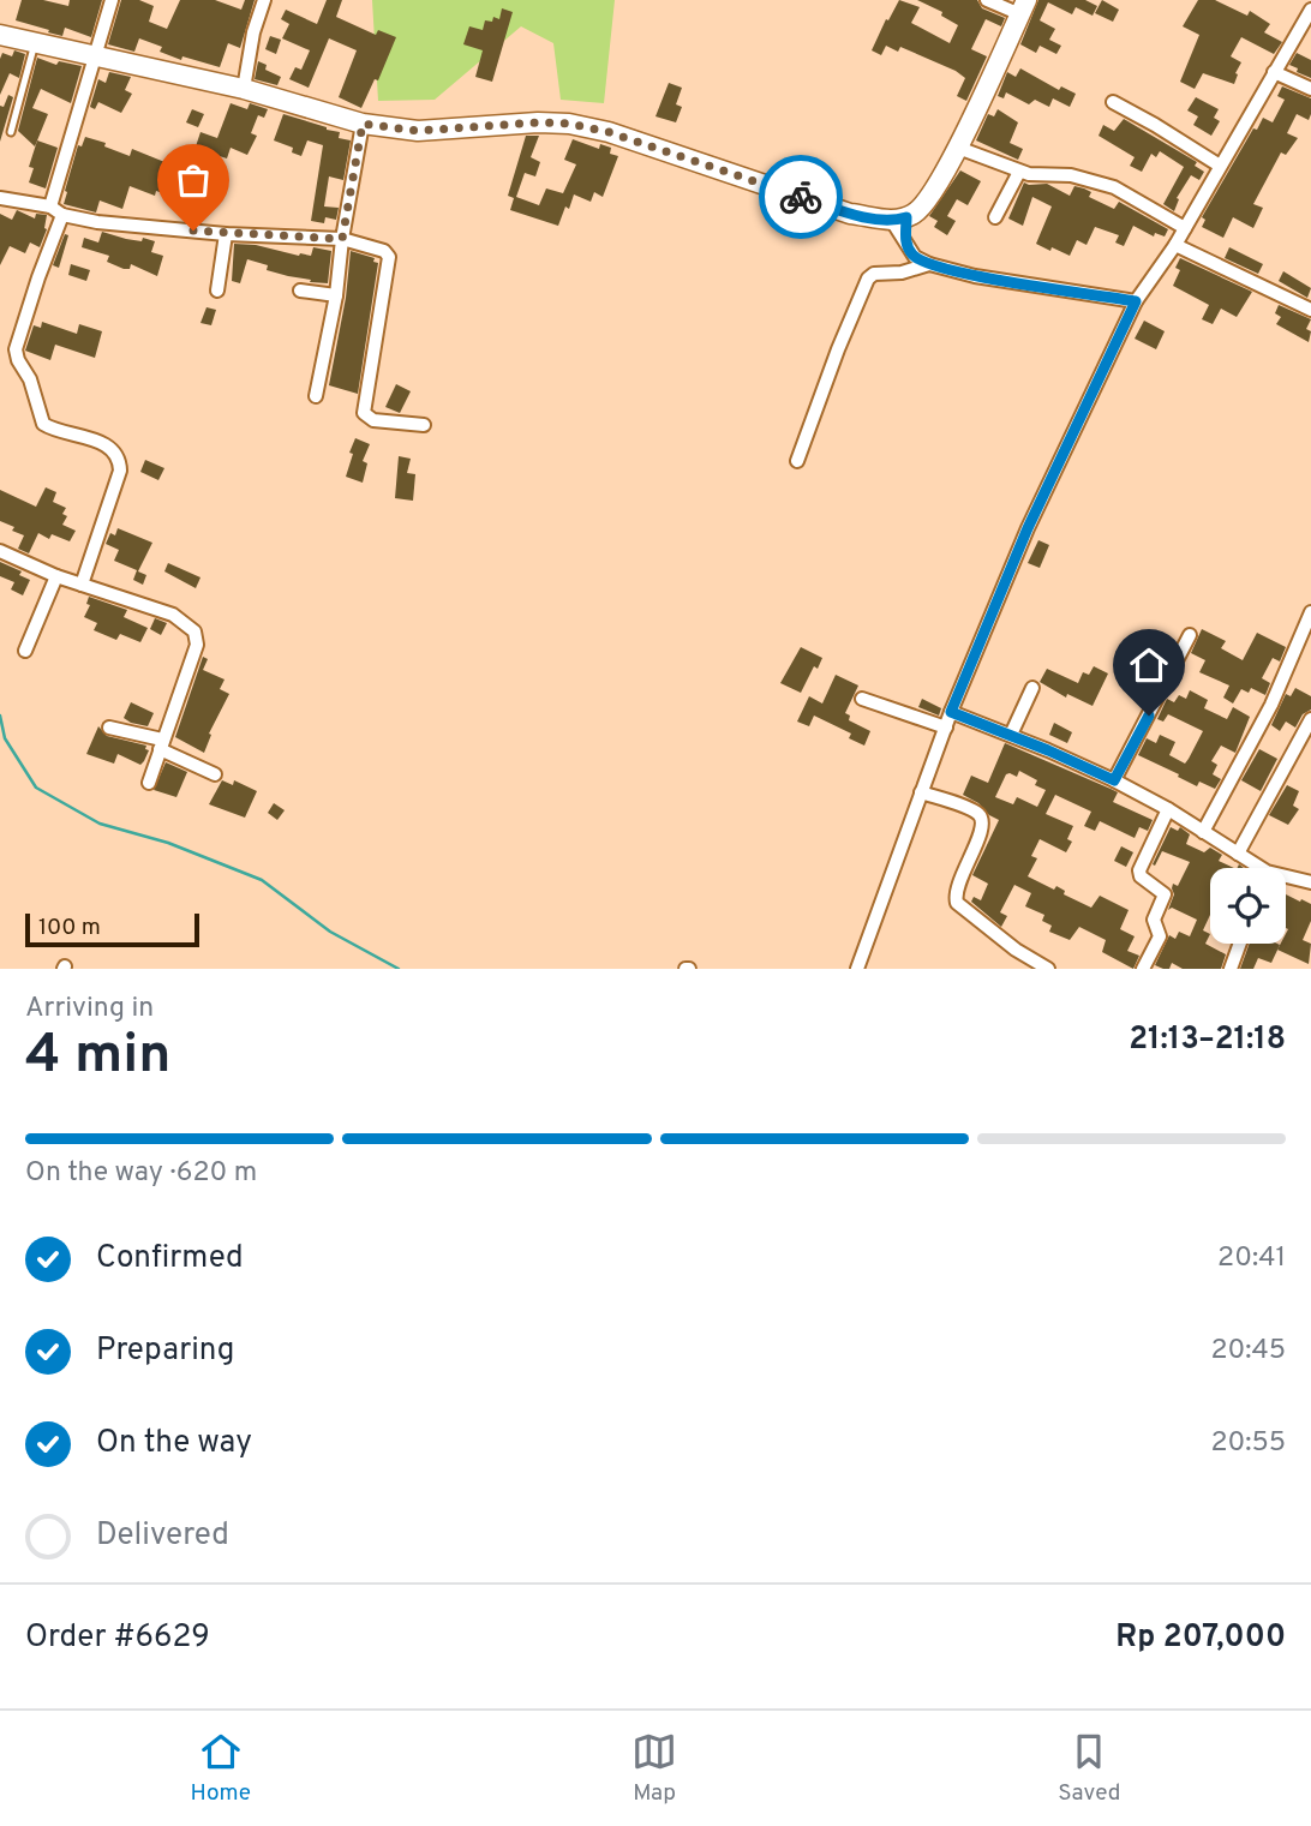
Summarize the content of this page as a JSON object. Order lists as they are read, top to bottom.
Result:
{
  "scale_bar": "100 m",
  "page": {
    "scale": "100 m",
    "heading": ["4 min", "Arriving in", "21:13–21:18"],
    "panel": ["Order #6629", "Rp 207,000"],
    "bar": "On the way · 620 m",
    "list": [
      ["Confirmed", "20:41"],
      ["Preparing", "20:45"],
      ["On the way", "20:55"],
      "Delivered"
    ],
    "tabs": ["Home", "Map", "Saved"]
  }
}
